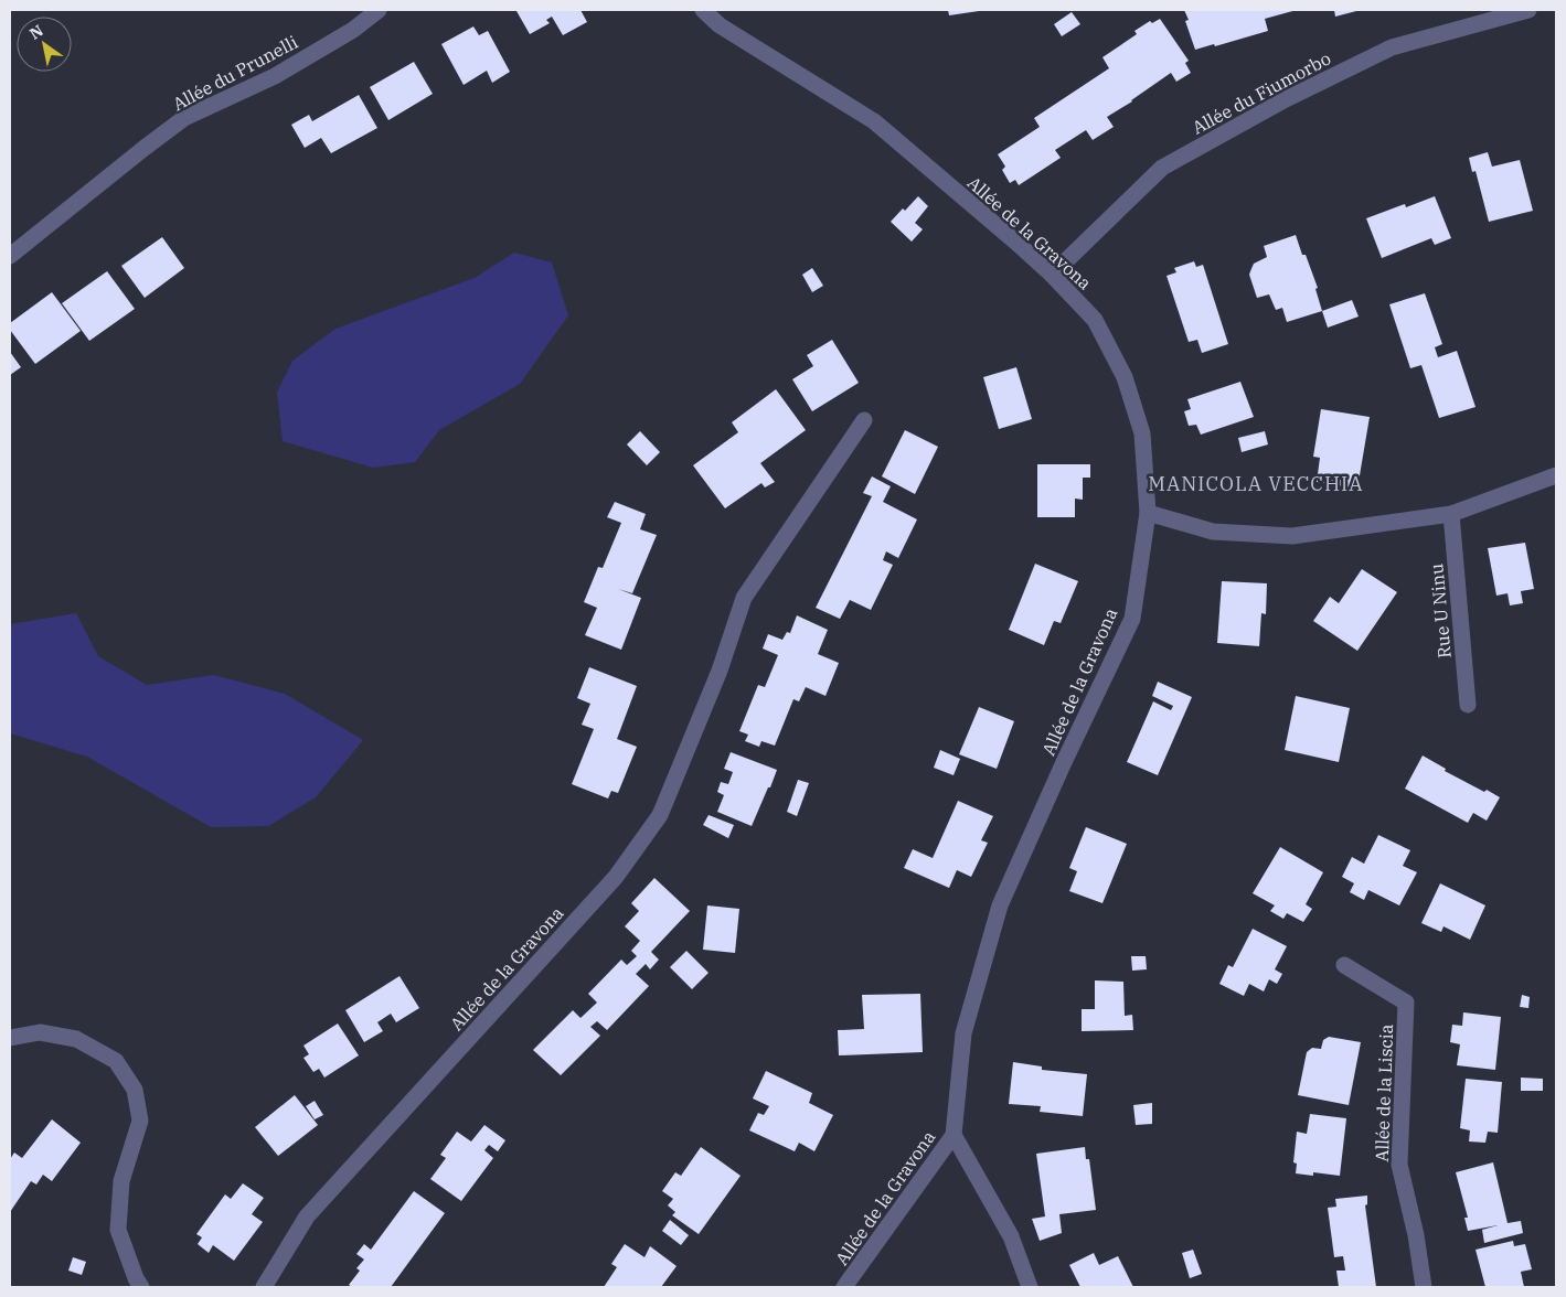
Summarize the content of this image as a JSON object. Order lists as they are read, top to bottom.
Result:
{
  "streets": {
    "street": [
      "Allée du Prunelli",
      "Allée du Fiumorbo",
      "Allée de la Gravona",
      "Rue U Ninu",
      "Allée de la Liscia"
    ]
  },
  "crossings": [
    ["Allée du Fiumorbo", "Allée de la Gravona"]
  ],
  "districts": ["MANICOLA VECCHIA"],
  "north": "top left"
}
